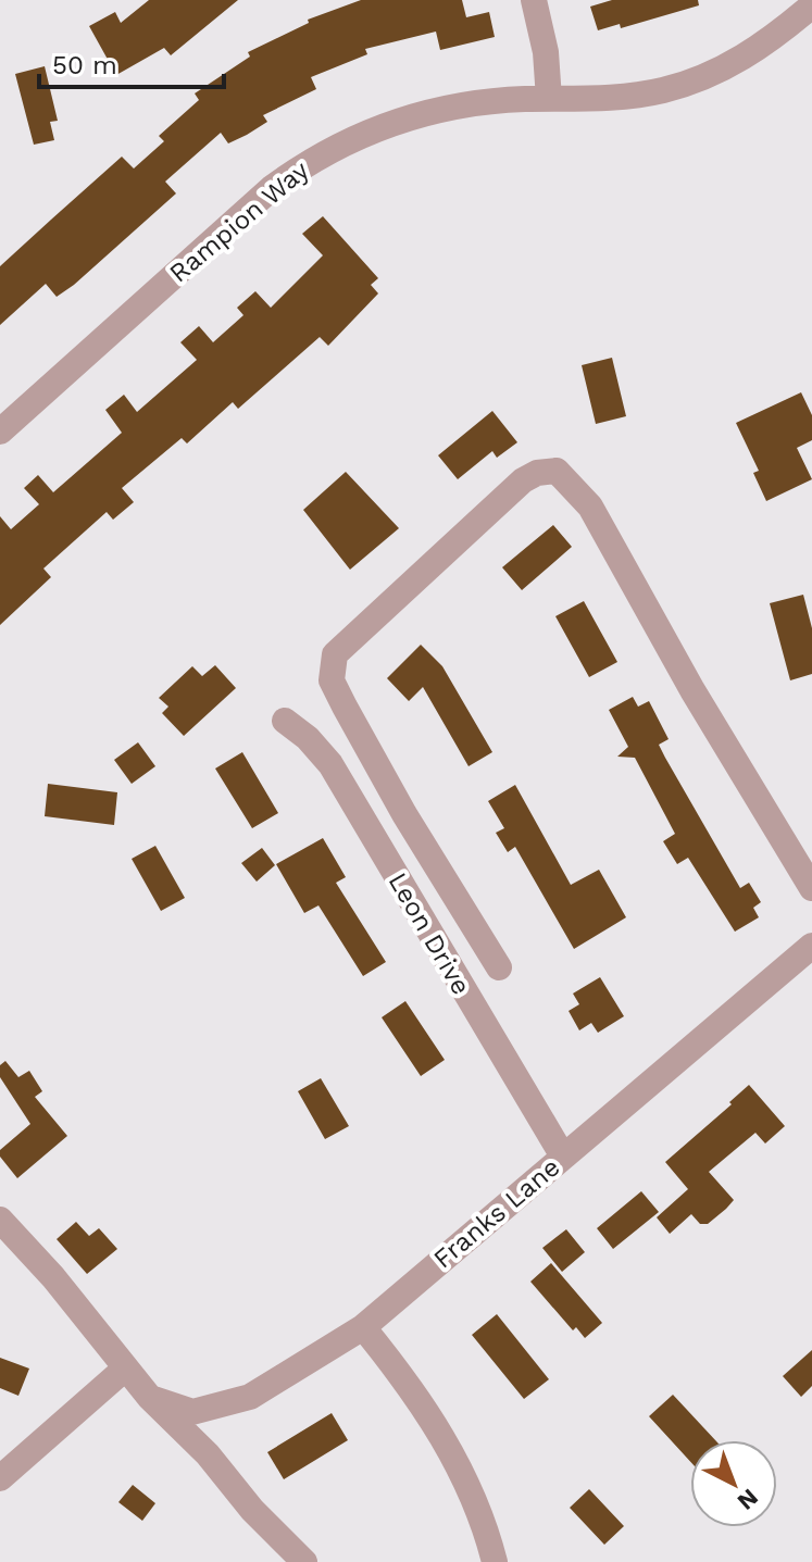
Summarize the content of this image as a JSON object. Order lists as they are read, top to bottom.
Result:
{
  "streets": {
    "street": ["Rampion Way", "Leon Drive", "Franks Lane"]
  },
  "crossings": [
    ["Leon Drive", "Franks Lane"]
  ],
  "scale_bar": "50 m",
  "north": "bottom right"
}
